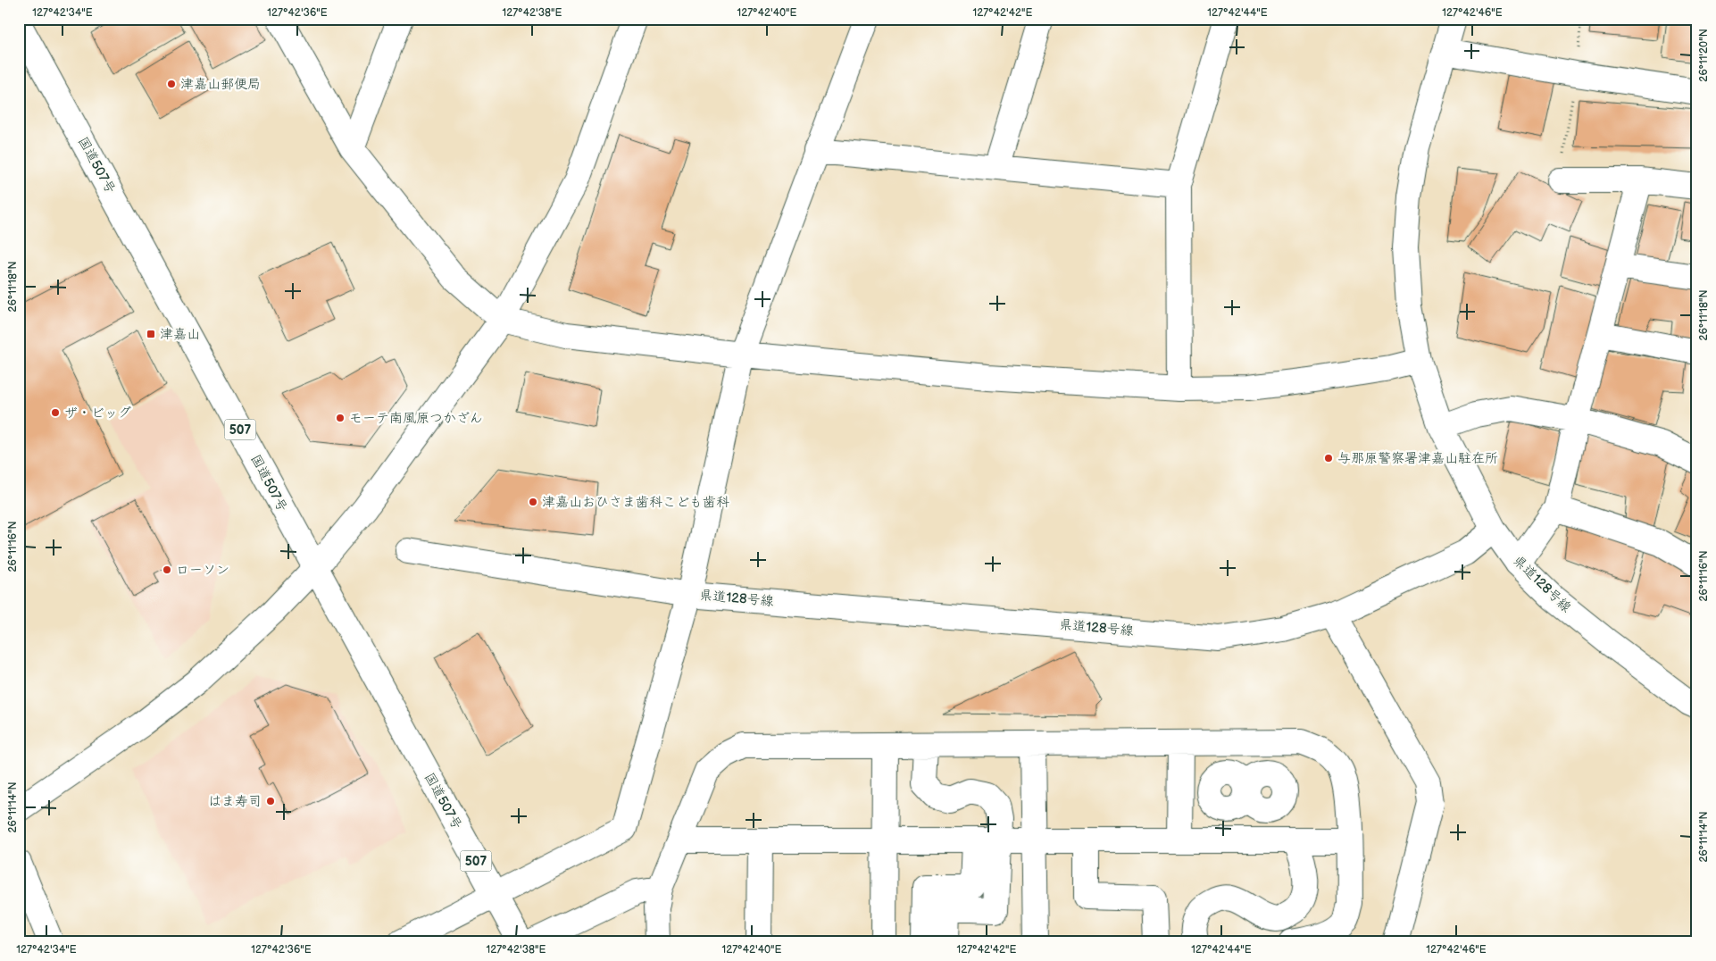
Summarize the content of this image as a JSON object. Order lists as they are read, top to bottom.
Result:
{
  "streets": {
    "main road": ["国道507号", "507", "県道128号線"]
  },
  "places": {
    "other": [
      "津嘉山郵便局",
      "ザ・ビッグ",
      "モーテ南風原つかざん",
      "与那原警察署津嘉山駐在所",
      "津嘉山おひさま歯科こども歯科",
      "ローソン",
      "はま寿司"
    ],
    "transit": ["津嘉山"]
  },
  "coordinates": [
    "127°42'34\"E",
    "127°42'36\"E",
    "127°42'38\"E",
    "127°42'40\"E",
    "127°42'42\"E",
    "127°42'44\"E",
    "127°42'46\"E",
    "26°11'20\"N",
    "26°11'18\"N",
    "26°11'16\"N",
    "26°11'14\"N"
  ]
}
